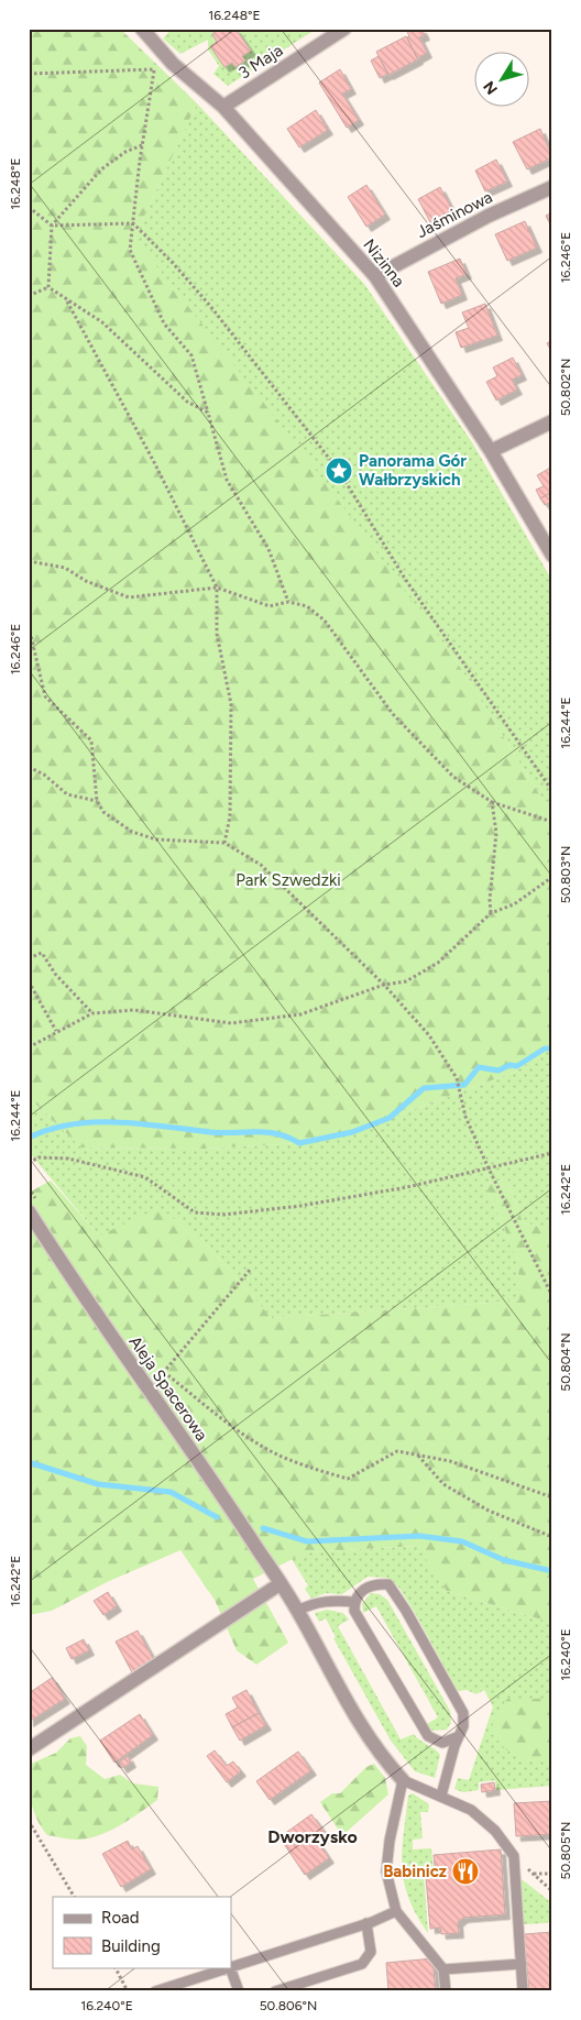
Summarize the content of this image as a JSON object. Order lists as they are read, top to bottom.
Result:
{
  "streets": {
    "street": [
      "3 Maja",
      "Jaśminowa",
      "Nizinna",
      "Aleja Spacerowa"
    ]
  },
  "crossings": [
    ["3 Maja", "Nizinna"],
    ["Jaśminowa", "Nizinna"]
  ],
  "districts": ["Dworzysko"],
  "parks": ["Park Szwedzki"],
  "places": {
    "place": ["Panorama Gór Wałbrzyskich"],
    "restaurant": ["Babinicz"]
  },
  "legend": ["Road", "Building"],
  "north": "bottom left",
  "coordinates": [
    "16.248°E",
    "16.246°E",
    "50.802°N",
    "16.244°E",
    "50.803°N",
    "16.242°E",
    "50.804°N",
    "16.240°E",
    "50.805°N",
    "50.806°N"
  ]
}
